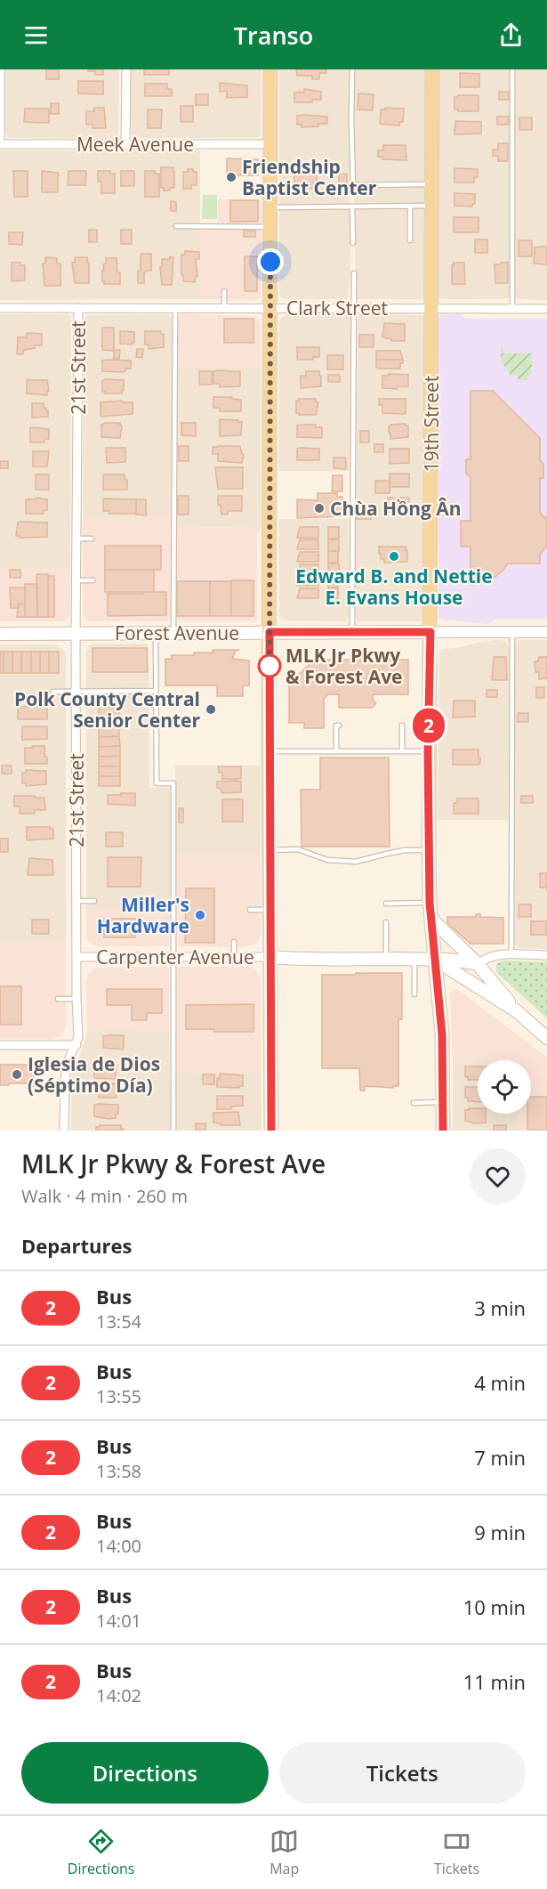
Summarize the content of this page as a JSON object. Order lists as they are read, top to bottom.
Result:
{
  "streets": {
    "main road": ["19th Street", "Forest Avenue", "Carpenter Avenue"],
    "street": ["Meek Avenue", "Clark Street", "21st Street"]
  },
  "crossings": [
    ["Clark Street", "21st Street"],
    ["Clark Street", "19th Street"],
    ["21st Street", "Forest Avenue"],
    ["21st Street", "Carpenter Avenue"],
    ["19th Street", "Forest Avenue"],
    ["19th Street", "Carpenter Avenue"]
  ],
  "places": [
    "Friendship Baptist Center",
    "Chùa Hồng Ân",
    "Edward B. and Nettie E. Evans House",
    "MLK Jr Pkwy & Forest Ave",
    "Polk County Central Senior Center",
    "Miller's Hardware",
    "Iglesia de Dios (Séptimo Día)"
  ],
  "lines": ["bus line 2"],
  "page": {
    "header": "Transo",
    "on_map": "2",
    "heading": [
      ["MLK Jr Pkwy & Forest Ave", "Walk · 4 min · 260 m"],
      "Departures"
    ],
    "list": [
      {
        "mark": "2",
        "name": "Bus",
        "note": "13:54",
        "value": "3 min"
      },
      {
        "mark": "2",
        "name": "Bus",
        "note": "13:55",
        "value": "4 min"
      },
      {
        "mark": "2",
        "name": "Bus",
        "note": "13:58",
        "value": "7 min"
      },
      {
        "mark": "2",
        "name": "Bus",
        "note": "14:00",
        "value": "9 min"
      },
      {
        "mark": "2",
        "name": "Bus",
        "note": "14:01",
        "value": "10 min"
      },
      {
        "mark": "2",
        "name": "Bus",
        "note": "14:02",
        "value": "11 min"
      }
    ],
    "buttons": ["Directions", "Tickets"],
    "tabs": ["Directions", "Map", "Tickets"]
  }
}
